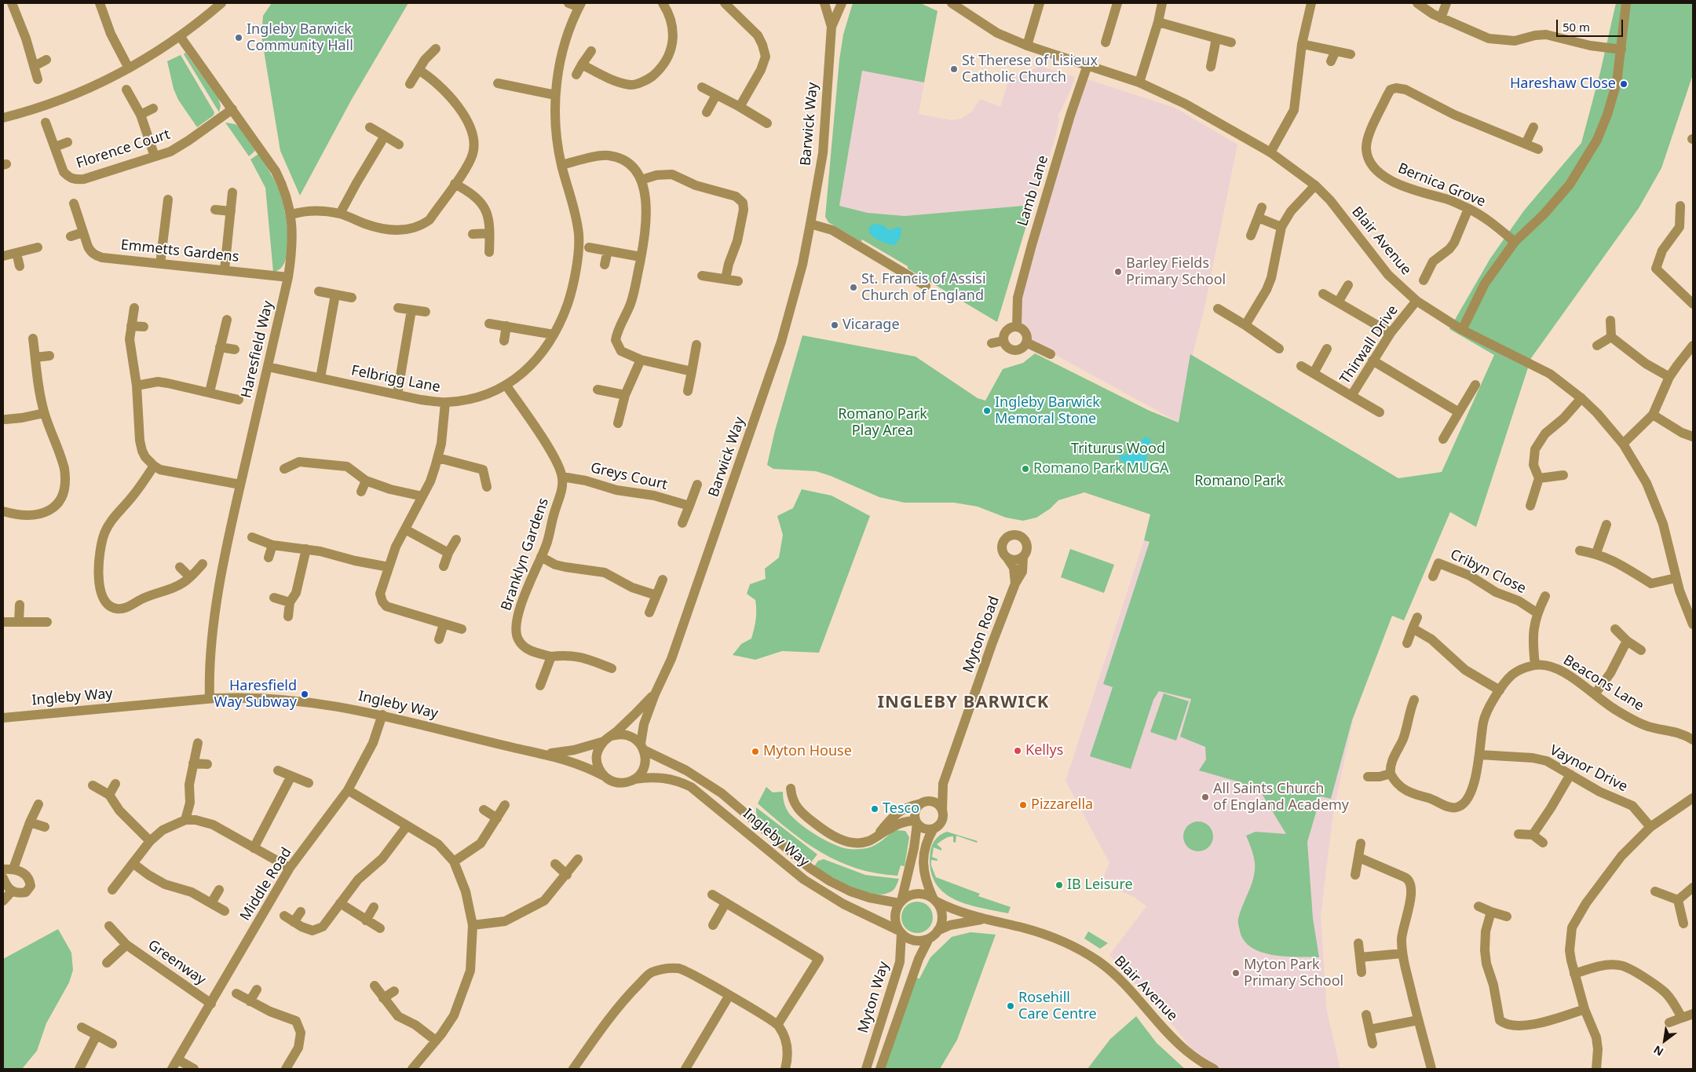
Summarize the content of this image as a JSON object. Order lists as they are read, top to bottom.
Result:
{
  "streets": {
    "street": [
      "Barwick Way",
      "Florence Court",
      "Bernica Grove",
      "Lamb Lane",
      "Blair Avenue",
      "Emmetts Gardens",
      "Thirwall Drive",
      "Haresfield Way",
      "Felbrigg Lane",
      "Greys Court",
      "Branklyn Gardens",
      "Cribyn Close",
      "Myton Road",
      "Beacons Lane",
      "Ingleby Way",
      "Vaynor Drive",
      "Middle Road",
      "Greenway",
      "Myton Way"
    ]
  },
  "crossings": [
    ["Barwick Way", "Ingleby Way"],
    ["Florence Court", "Haresfield Way"],
    ["Lamb Lane", "Blair Avenue"],
    ["Blair Avenue", "Thirwall Drive"],
    ["Blair Avenue", "Ingleby Way"],
    ["Blair Avenue", "Myton Way"],
    ["Emmetts Gardens", "Haresfield Way"],
    ["Haresfield Way", "Felbrigg Lane"],
    ["Haresfield Way", "Ingleby Way"],
    ["Felbrigg Lane", "Branklyn Gardens"],
    ["Greys Court", "Branklyn Gardens"],
    ["Ingleby Way", "Middle Road"],
    ["Ingleby Way", "Myton Way"],
    ["Middle Road", "Greenway"]
  ],
  "districts": ["INGLEBY BARWICK"],
  "parks": ["Romano Park Play Area", "Triturus Wood", "Romano Park"],
  "places": [
    "Ingleby Barwick Community Hall",
    "St Therese of Lisieux Catholic Church",
    "Hareshaw Close",
    "Barley Fields Primary School",
    "St. Francis of Assisi Church of England",
    "Vicarage",
    "Ingleby Barwick Memoral Stone",
    "Romano Park MUGA",
    "Haresfield Way Subway",
    "Kellys",
    "Myton House",
    "All Saints Church of England Academy",
    "Pizzarella",
    "Tesco",
    "IB Leisure",
    "Myton Park Primary School",
    "Rosehill Care Centre"
  ],
  "scale_bar": "50 m",
  "north": "bottom left"
}
